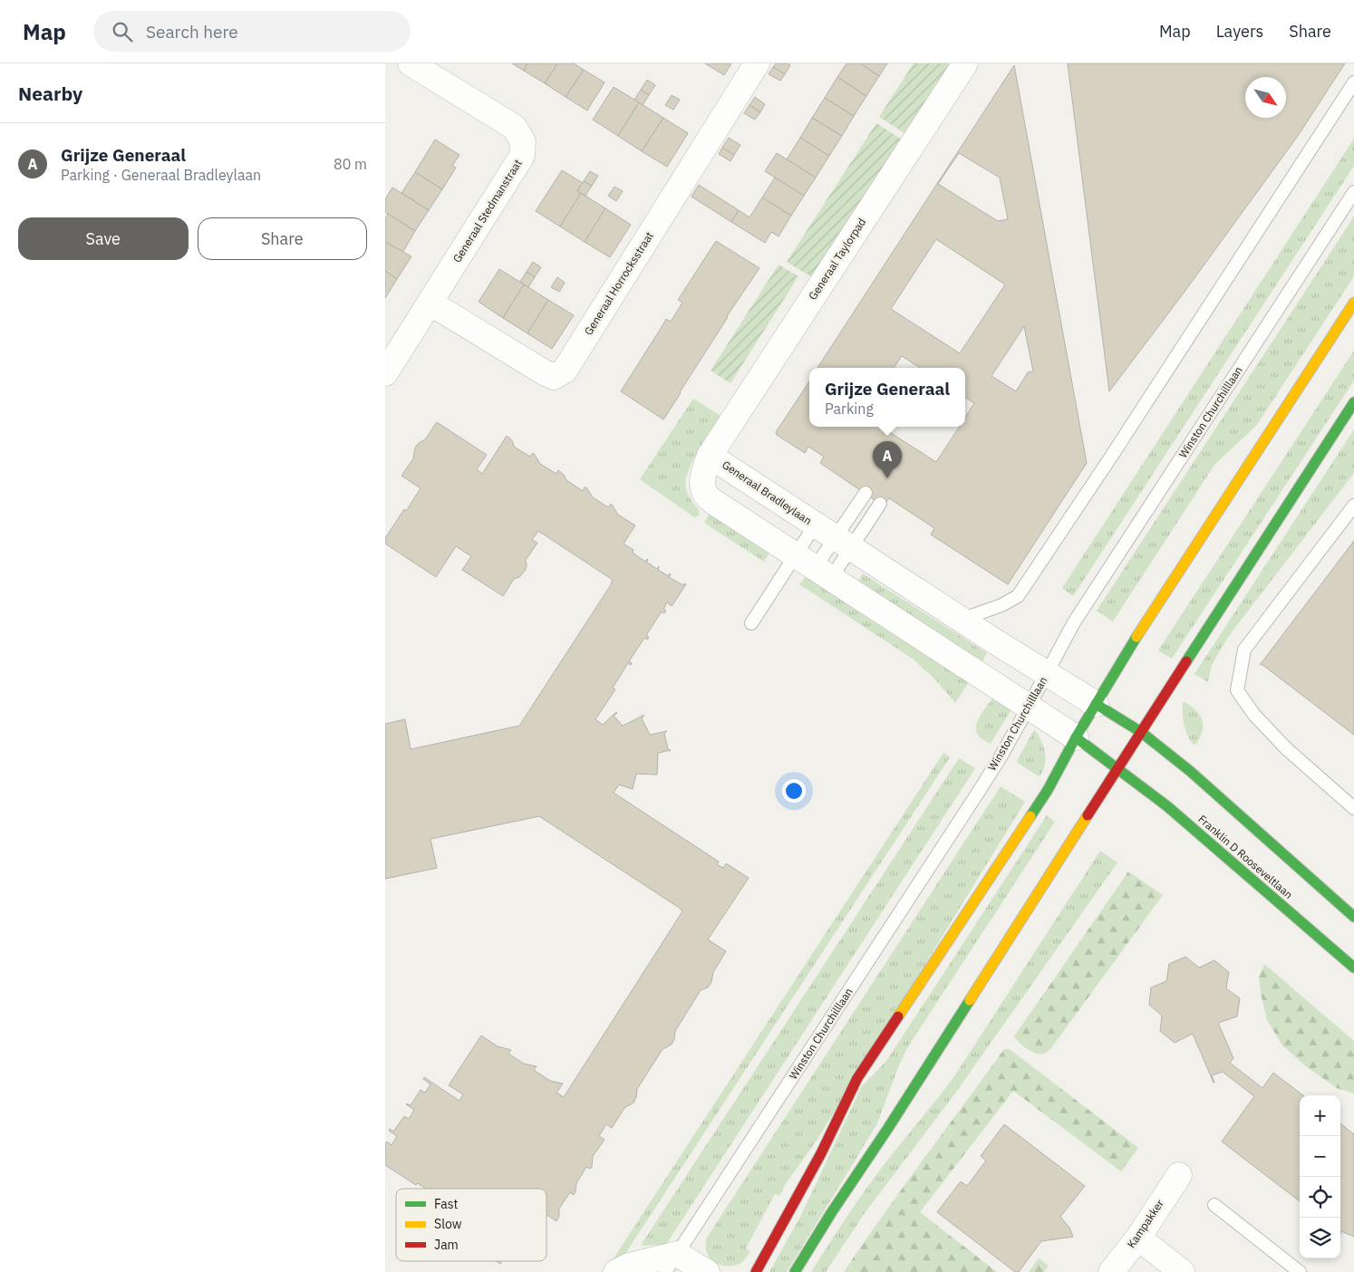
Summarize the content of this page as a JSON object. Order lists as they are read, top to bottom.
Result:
{
  "streets": {
    "main road": ["Franklin D Rooseveltlaan"],
    "street": [
      "Generaal Stedmanstraat",
      "Generaal Taylorpad",
      "Generaal Horrocksstraat",
      "Generaal Bradleylaan",
      "Kampakker"
    ],
    "lane": ["Winston Churchilllaan"]
  },
  "crossings": [
    ["Generaal Stedmanstraat", "Generaal Horrocksstraat"],
    ["Generaal Taylorpad", "Generaal Bradleylaan"],
    ["Winston Churchilllaan", "Generaal Bradleylaan"],
    ["Generaal Bradleylaan", "Franklin D Rooseveltlaan"]
  ],
  "legend": ["Fast", "Slow", "Jam"],
  "north": "bottom right",
  "page": {
    "header": "Map",
    "search": "Search here",
    "nav": ["Map", "Layers", "Share"],
    "heading": "Nearby",
    "list": [
      {
        "mark": "A",
        "name": "Grijze Generaal",
        "note": "Parking · Generaal Bradleylaan",
        "value": "80 m"
      }
    ],
    "buttons": ["Save", "Share"],
    "popup": ["Grijze Generaal", "Parking"],
    "pins": "A",
    "map_buttons": ["+", "−"]
  }
}
